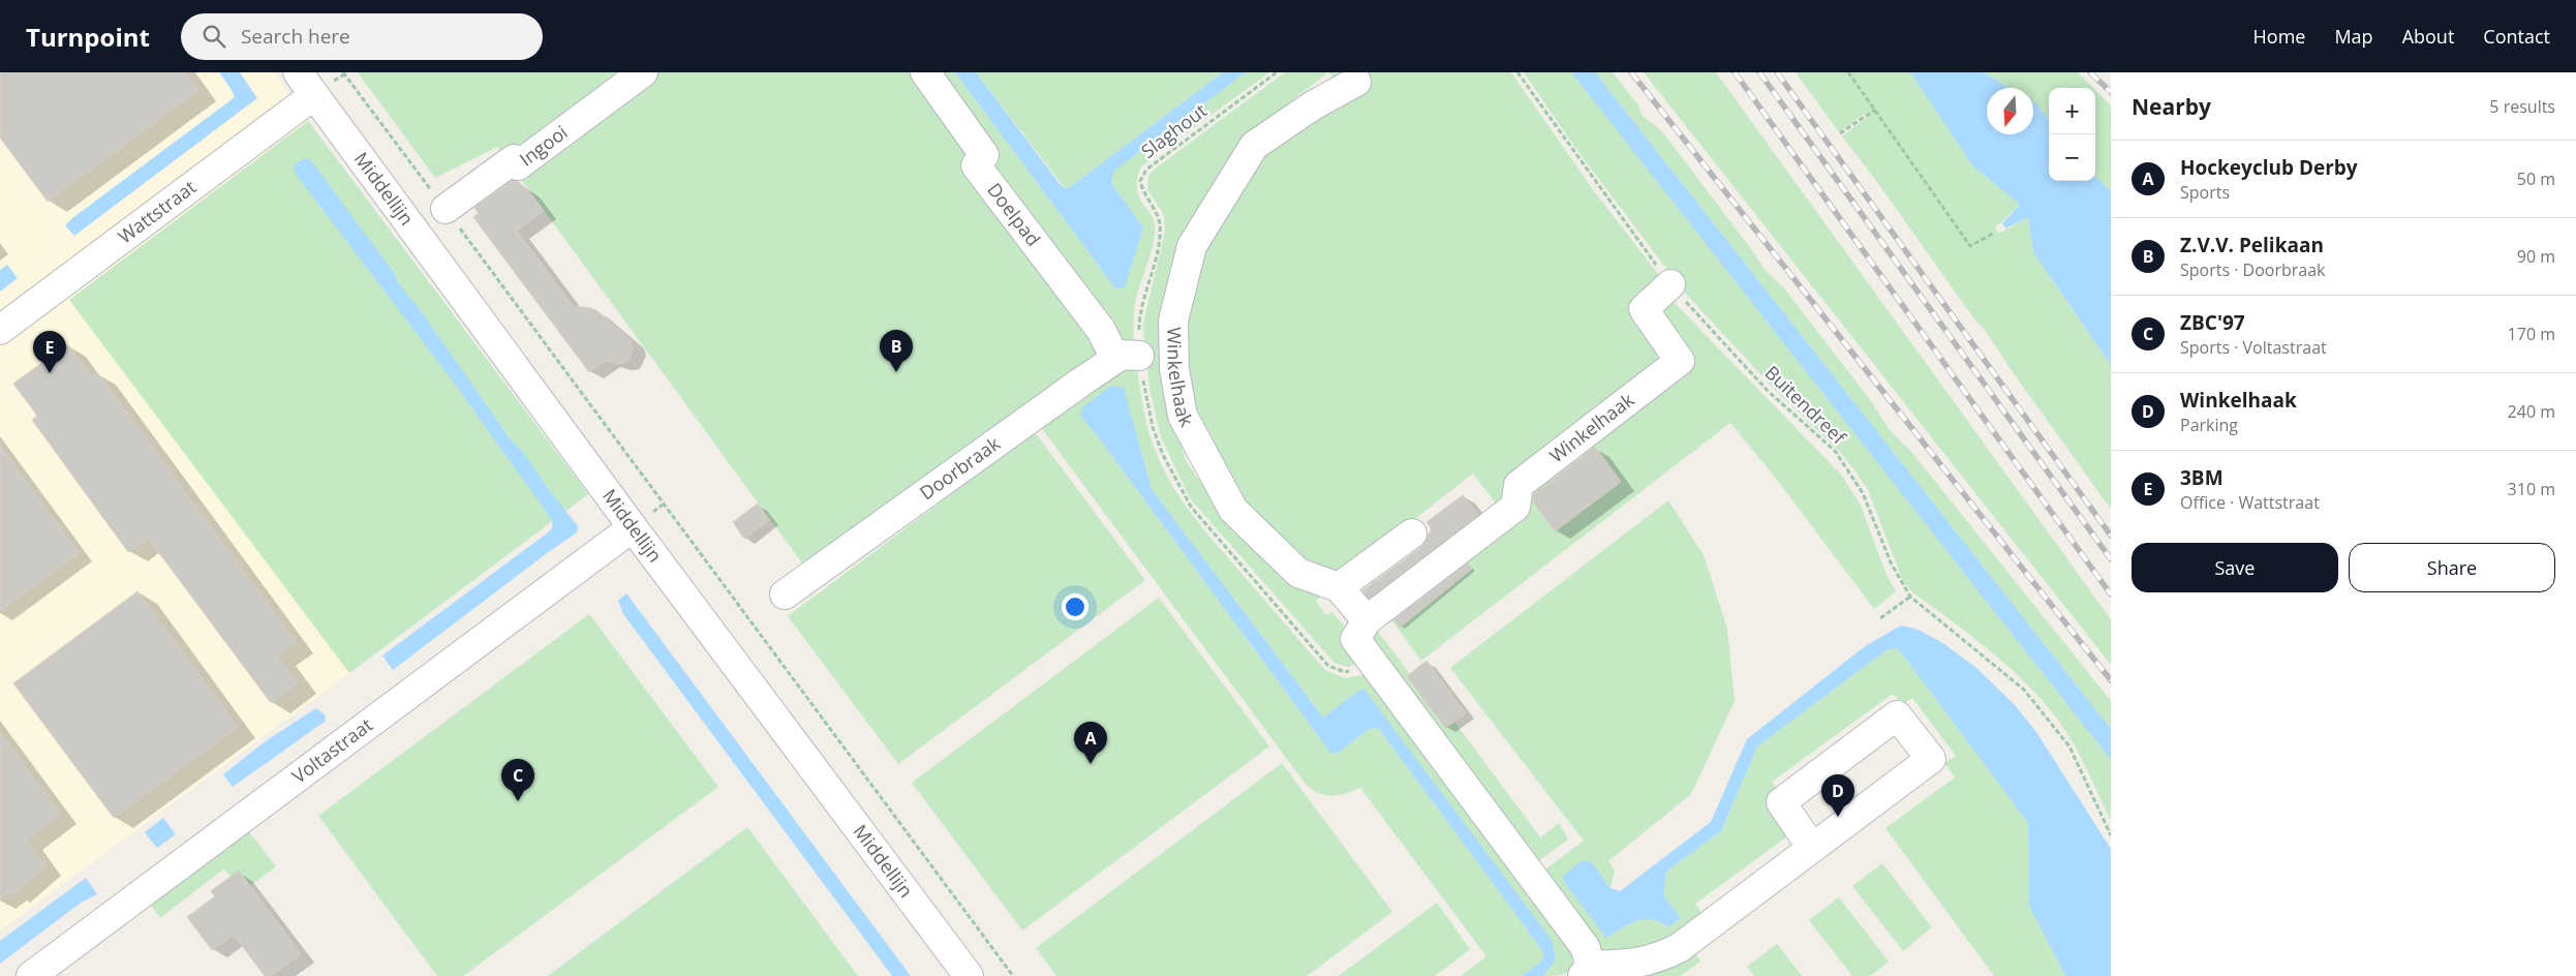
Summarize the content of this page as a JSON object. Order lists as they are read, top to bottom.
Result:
{
  "streets": {
    "street": [
      "Ingooi",
      "Middellijn",
      "Wattstraat",
      "Doelpad",
      "Winkelhaak",
      "Doorbraak",
      "Voltastraat"
    ],
    "path": ["Slaghout", "Buitendreef"]
  },
  "crossings": [
    ["Middellijn", "Wattstraat"],
    ["Middellijn", "Voltastraat"],
    ["Doelpad", "Doorbraak"],
    ["Winkelhaak", "Buitendreef"]
  ],
  "north": "bottom",
  "page": {
    "header": "Turnpoint",
    "search": "Search here",
    "nav": [
      "Home",
      "Map",
      "About",
      "Contact"
    ],
    "heading": ["Nearby", "5 results"],
    "map_buttons": ["+", "−"],
    "list": [
      {
        "mark": "A",
        "name": "Hockeyclub Derby",
        "note": "Sports",
        "value": "50 m"
      },
      {
        "mark": "B",
        "name": "Z.V.V. Pelikaan",
        "note": "Sports · Doorbraak",
        "value": "90 m"
      },
      {
        "mark": "C",
        "name": "ZBC'97",
        "note": "Sports · Voltastraat",
        "value": "170 m"
      },
      {
        "mark": "D",
        "name": "Winkelhaak",
        "note": "Parking",
        "value": "240 m"
      },
      {
        "mark": "E",
        "name": "3BM",
        "note": "Office · Wattstraat",
        "value": "310 m"
      }
    ],
    "pins": [
      "B",
      "E",
      "A",
      "C",
      "D"
    ],
    "buttons": ["Save", "Share"]
  }
}
